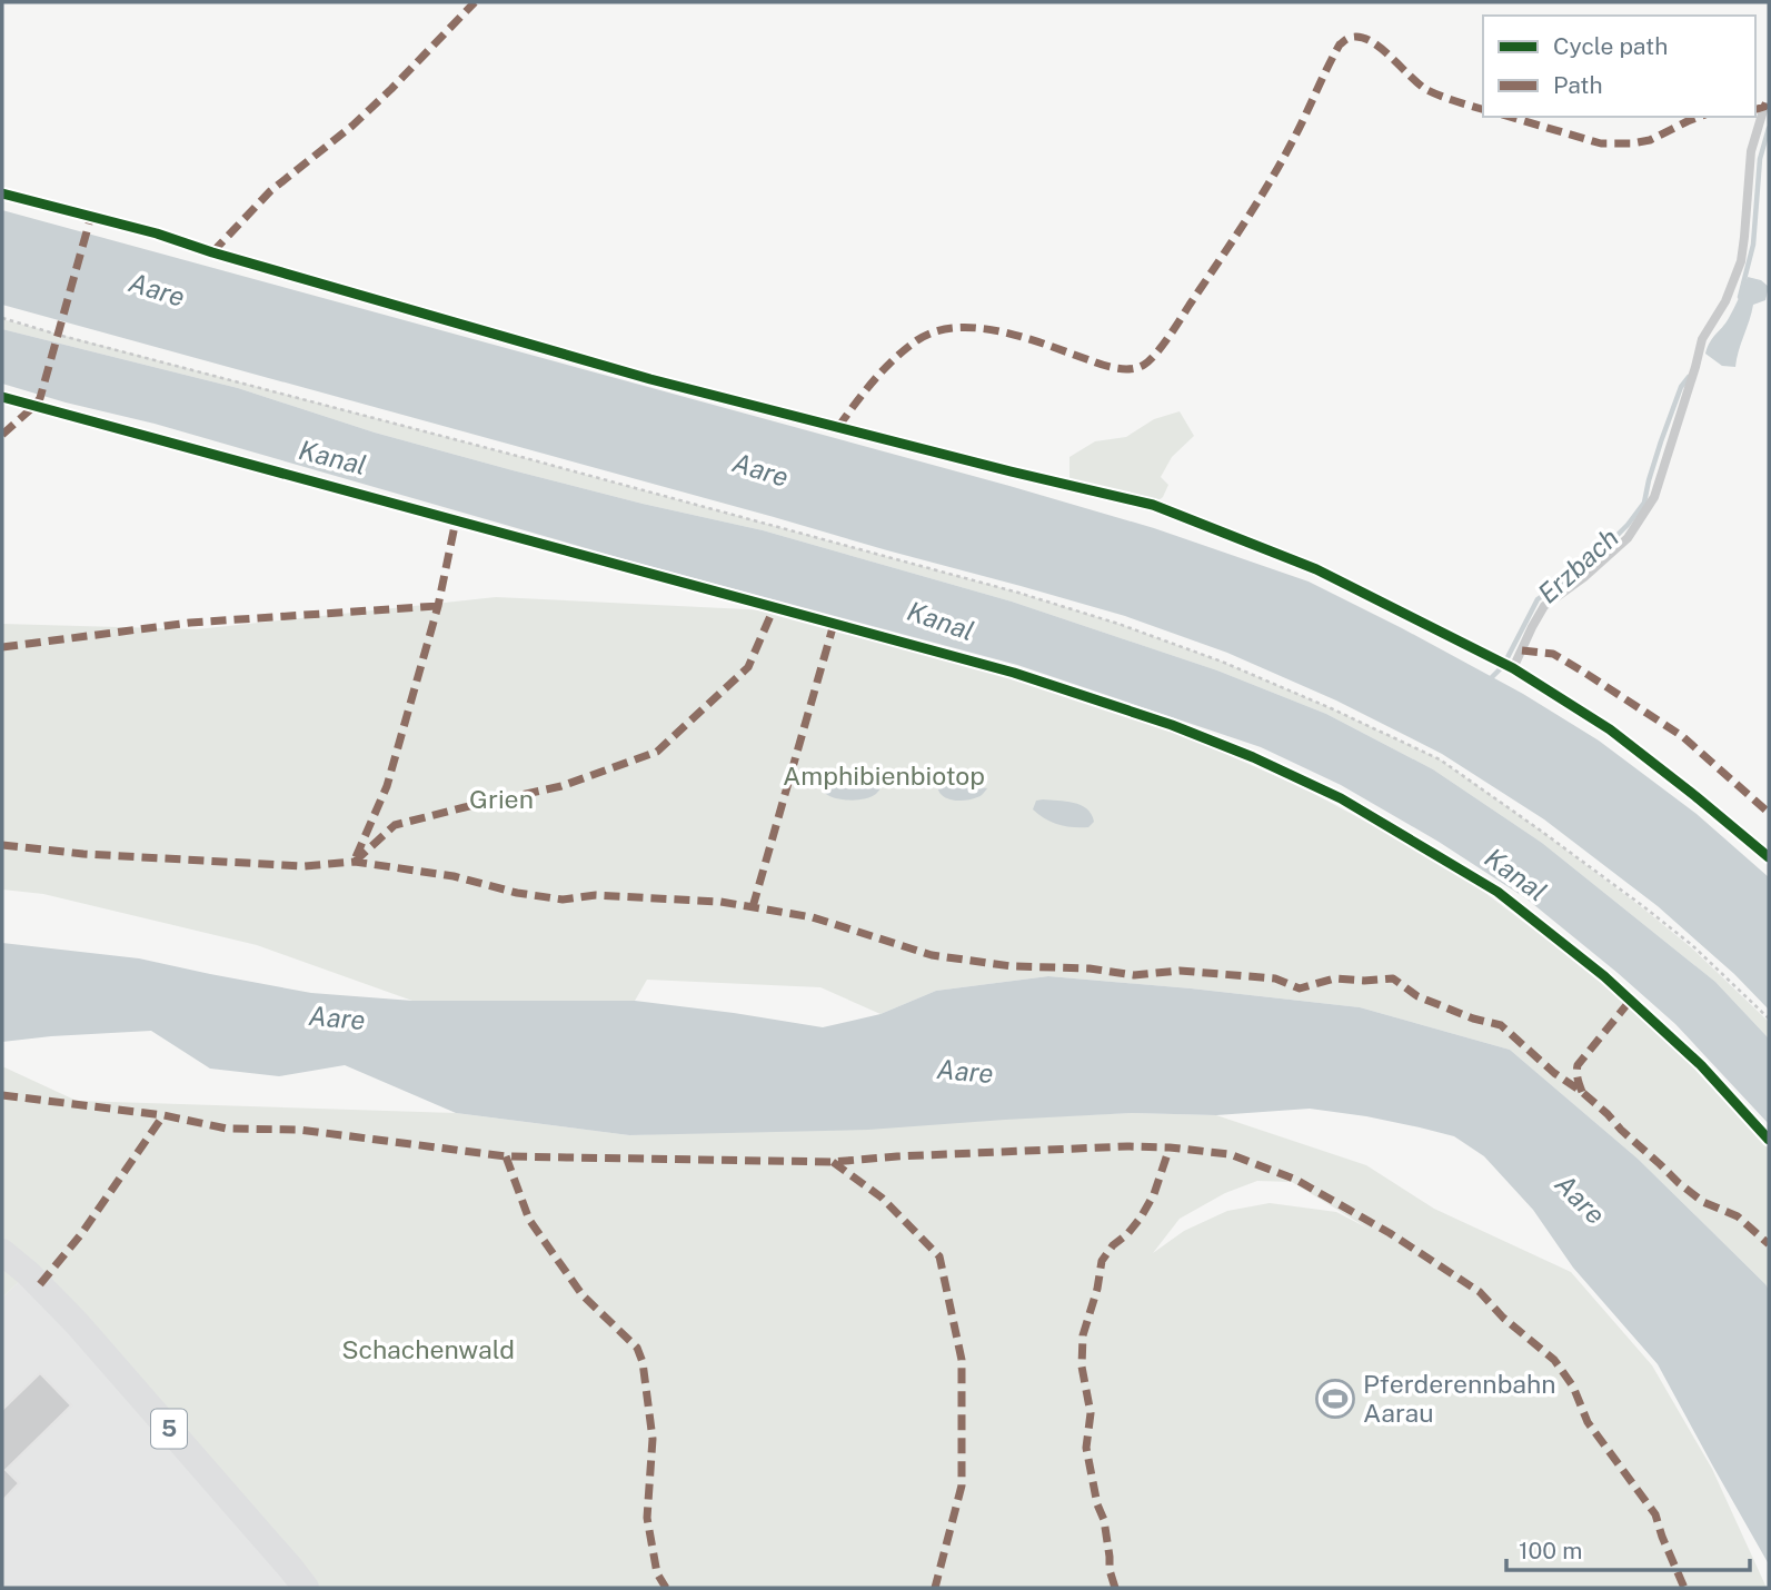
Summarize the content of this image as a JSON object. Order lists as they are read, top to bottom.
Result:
{
  "streets": {
    "main road": ["5"]
  },
  "water": ["Aare", "Kanal", "Erzbach"],
  "parks": ["Amphibienbiotop", "Grien", "Schachenwald"],
  "places": {
    "sports": ["Pferderennbahn Aarau"]
  },
  "legend": ["Cycle path", "Path"],
  "scale_bar": "100 m"
}
